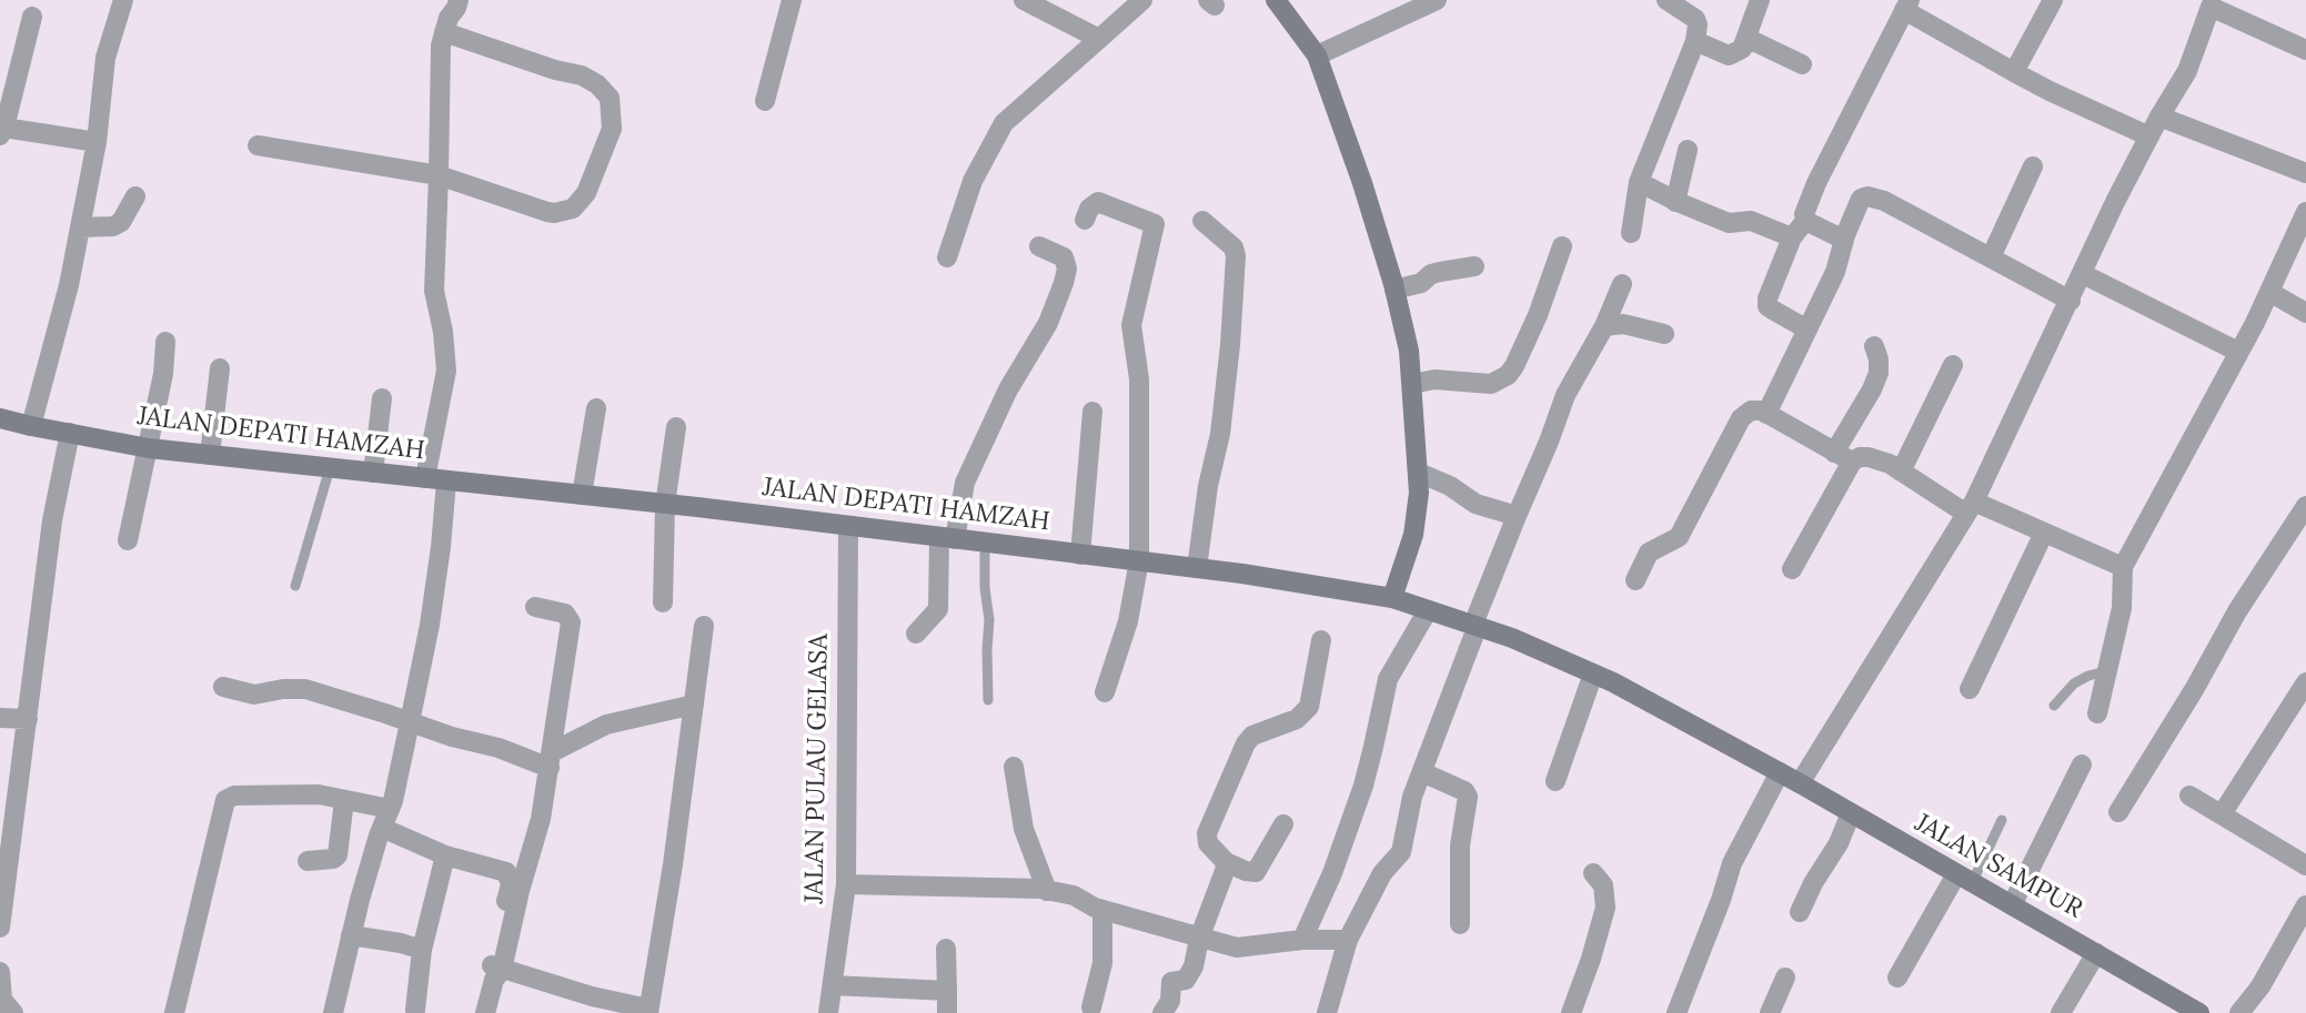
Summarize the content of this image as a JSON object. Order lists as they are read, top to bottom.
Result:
{
  "streets": {
    "main road": ["JALAN DEPATI HAMZAH", "JALAN SAMPUR"],
    "street": ["JALAN PULAU GELASA"]
  },
  "crossings": [
    ["JALAN DEPATI HAMZAH", "JALAN PULAU GELASA"],
    ["JALAN DEPATI HAMZAH", "JALAN SAMPUR"]
  ]
}
